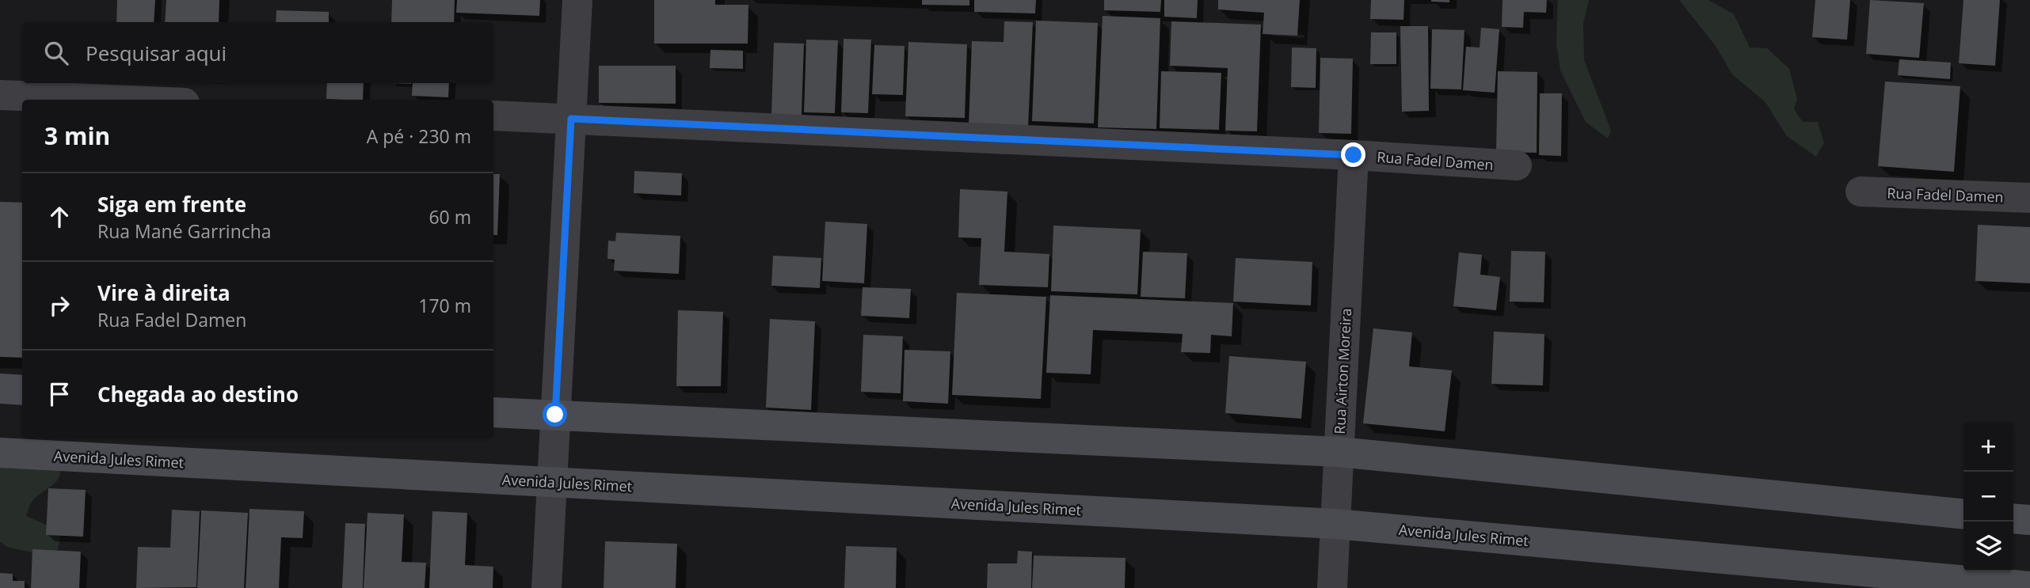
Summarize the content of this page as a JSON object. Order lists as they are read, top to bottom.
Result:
{
  "streets": {
    "main road": ["Avenida Jules Rimet"],
    "street": ["Rua Fadel Damen", "Rua Airton Moreira"]
  },
  "crossings": [
    ["Rua Fadel Damen", "Rua Airton Moreira"],
    ["Rua Airton Moreira", "Avenida Jules Rimet"]
  ],
  "page": {
    "search": "Pesquisar aqui",
    "heading": ["3 min", "A pé · 230 m"],
    "list": [
      ["Siga em frente", "Rua Mané Garrincha", "60 m"],
      ["Vire à direita", "Rua Fadel Damen", "170 m"],
      "Chegada ao destino"
    ],
    "map_buttons": ["+", "−"]
  }
}
